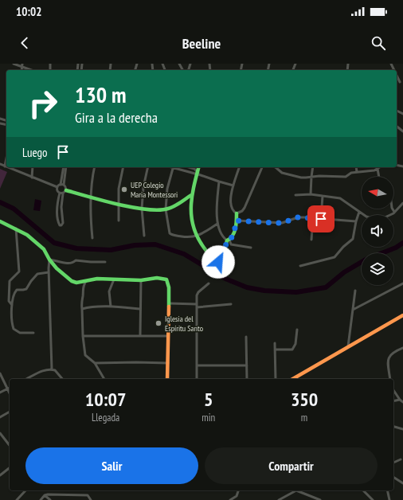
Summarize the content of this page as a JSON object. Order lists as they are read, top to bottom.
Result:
{
  "places": ["UEP Colegio Maria Montessori", "Iglesia del Espíritu Santo"],
  "north": "left",
  "page": {
    "status": "10:02",
    "header": "Beeline",
    "turn": ["130 m", "Gira a la derecha"],
    "then": "Luego",
    "eta": [
      "10:07",
      "Llegada",
      "5",
      "min",
      "350",
      "m"
    ],
    "buttons": ["Salir", "Compartir"]
  }
}
